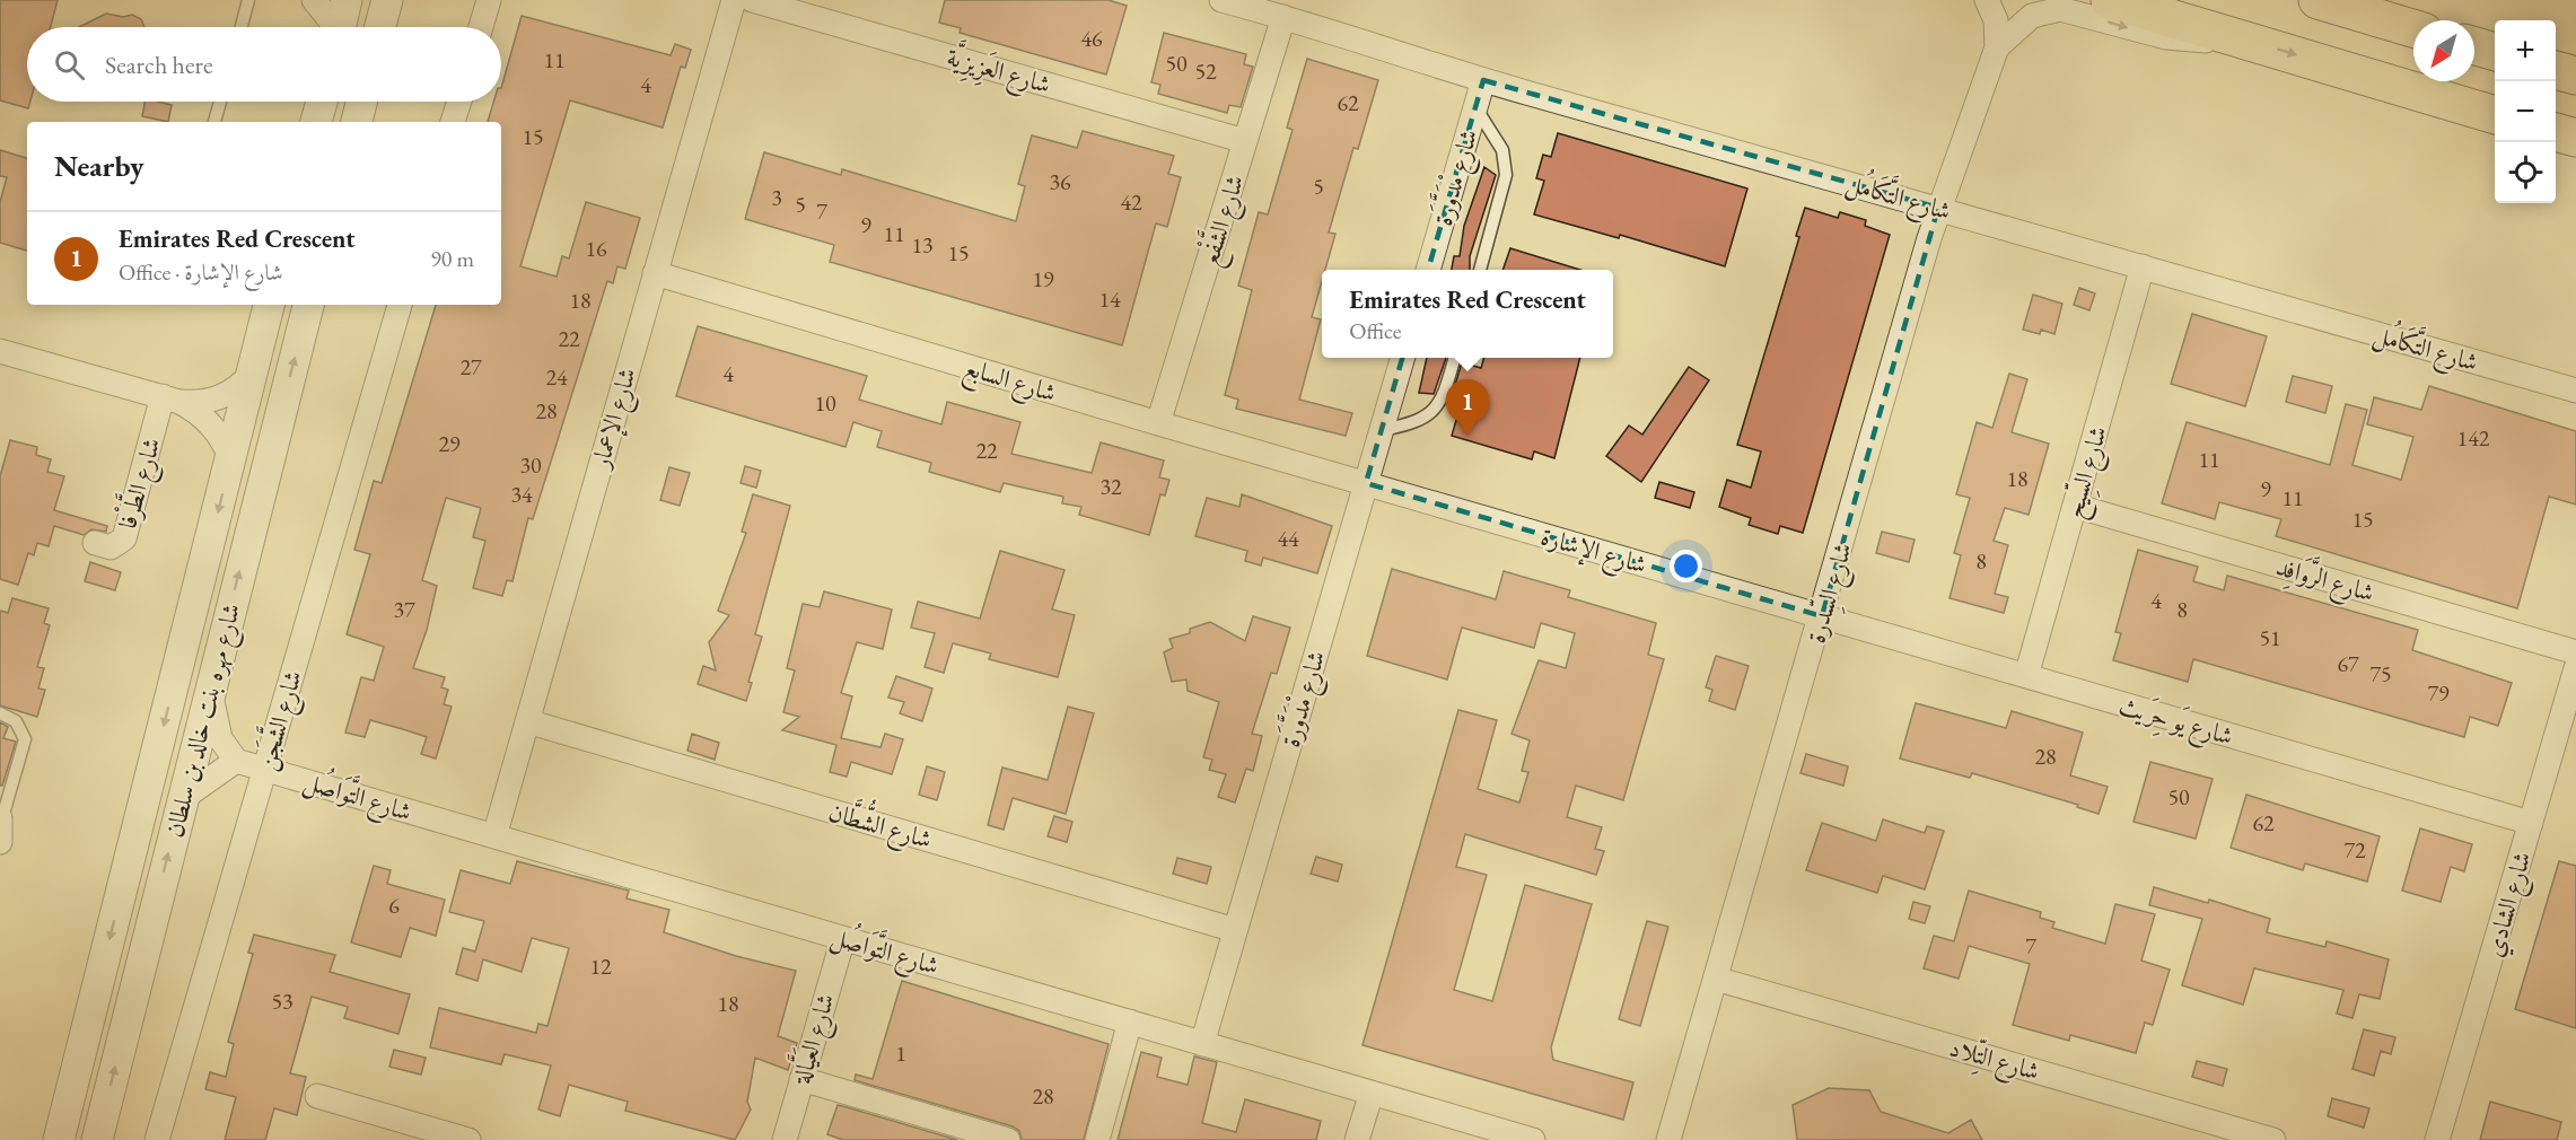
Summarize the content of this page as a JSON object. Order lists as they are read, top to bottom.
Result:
{
  "streets": {
    "street": [
      "شارع العَزِيزِيَّة",
      "شارع مْدَوَّرَة",
      "شارع التَّكَامُل",
      "شارع الشَّفْع",
      "شارع السابع",
      "شارع الإعمار",
      "شارع السِّيح",
      "شارع الطَّرْفا",
      "شارع الإشارة",
      "شارع الرَّوَافِد",
      "شارع السِّدرة",
      "شارع مهره بنت خالد بن سلطان",
      "شارع الشَّجَن",
      "شارع يَو حِرَيث",
      "شارع التَّوَاصُل",
      "شارع الشُّطَّان",
      "شارع الشادي",
      "شارع العَيَّالة",
      "شارع التِّلاد"
    ]
  },
  "crossings": [
    ["شارع العَزِيزِيَّة", "شارع الشَّفْع"],
    ["شارع مْدَوَّرَة", "شارع التَّكَامُل"],
    ["شارع مْدَوَّرَة", "شارع السابع"],
    ["شارع مْدَوَّرَة", "شارع الإشارة"],
    ["شارع مْدَوَّرَة", "شارع التَّوَاصُل"],
    ["شارع مْدَوَّرَة", "شارع الشُّطَّان"],
    ["شارع التَّكَامُل", "شارع الشَّفْع"],
    ["شارع التَّكَامُل", "شارع السِّيح"],
    ["شارع التَّكَامُل", "شارع السِّدرة"],
    ["شارع الشَّفْع", "شارع السابع"],
    ["شارع السابع", "شارع الإعمار"],
    ["شارع السابع", "شارع الإشارة"],
    ["شارع الإعمار", "شارع التَّوَاصُل"],
    ["شارع الإعمار", "شارع الشُّطَّان"],
    ["شارع السِّيح", "شارع الرَّوَافِد"],
    ["شارع السِّيح", "شارع يَو حِرَيث"],
    ["شارع الإشارة", "شارع السِّدرة"],
    ["شارع الإشارة", "شارع يَو حِرَيث"],
    ["شارع السِّدرة", "شارع يَو حِرَيث"],
    ["شارع السِّدرة", "شارع التِّلاد"],
    ["شارع الشَّجَن", "شارع التَّوَاصُل"],
    ["شارع يَو حِرَيث", "شارع الشادي"],
    ["شارع التَّوَاصُل", "شارع العَيَّالة"]
  ],
  "house_numbers": [
    "46",
    "11",
    "50",
    "52",
    "4",
    "62",
    "15",
    "36",
    "5",
    "3",
    "42",
    "5",
    "7",
    "9",
    "11",
    "13",
    "16",
    "15",
    "19",
    "14",
    "18",
    "22",
    "27",
    "4",
    "24",
    "10",
    "28",
    "142",
    "29",
    "22",
    "11",
    "30",
    "18",
    "32",
    "9",
    "34",
    "11",
    "15",
    "44",
    "8",
    "4",
    "37",
    "8",
    "51",
    "67",
    "75",
    "79",
    "28",
    "50",
    "62",
    "72",
    "6",
    "7",
    "12",
    "53",
    "18",
    "1",
    "28"
  ],
  "north": "bottom left",
  "page": {
    "map_buttons": ["+", "−"],
    "search": "Search here",
    "heading": "Nearby",
    "list": [
      {
        "mark": "1",
        "name": "Emirates Red Crescent",
        "note": "Office · شارع الإشارة",
        "value": "90 m"
      }
    ],
    "popup": ["Emirates Red Crescent", "Office"],
    "pins": "1"
  }
}
